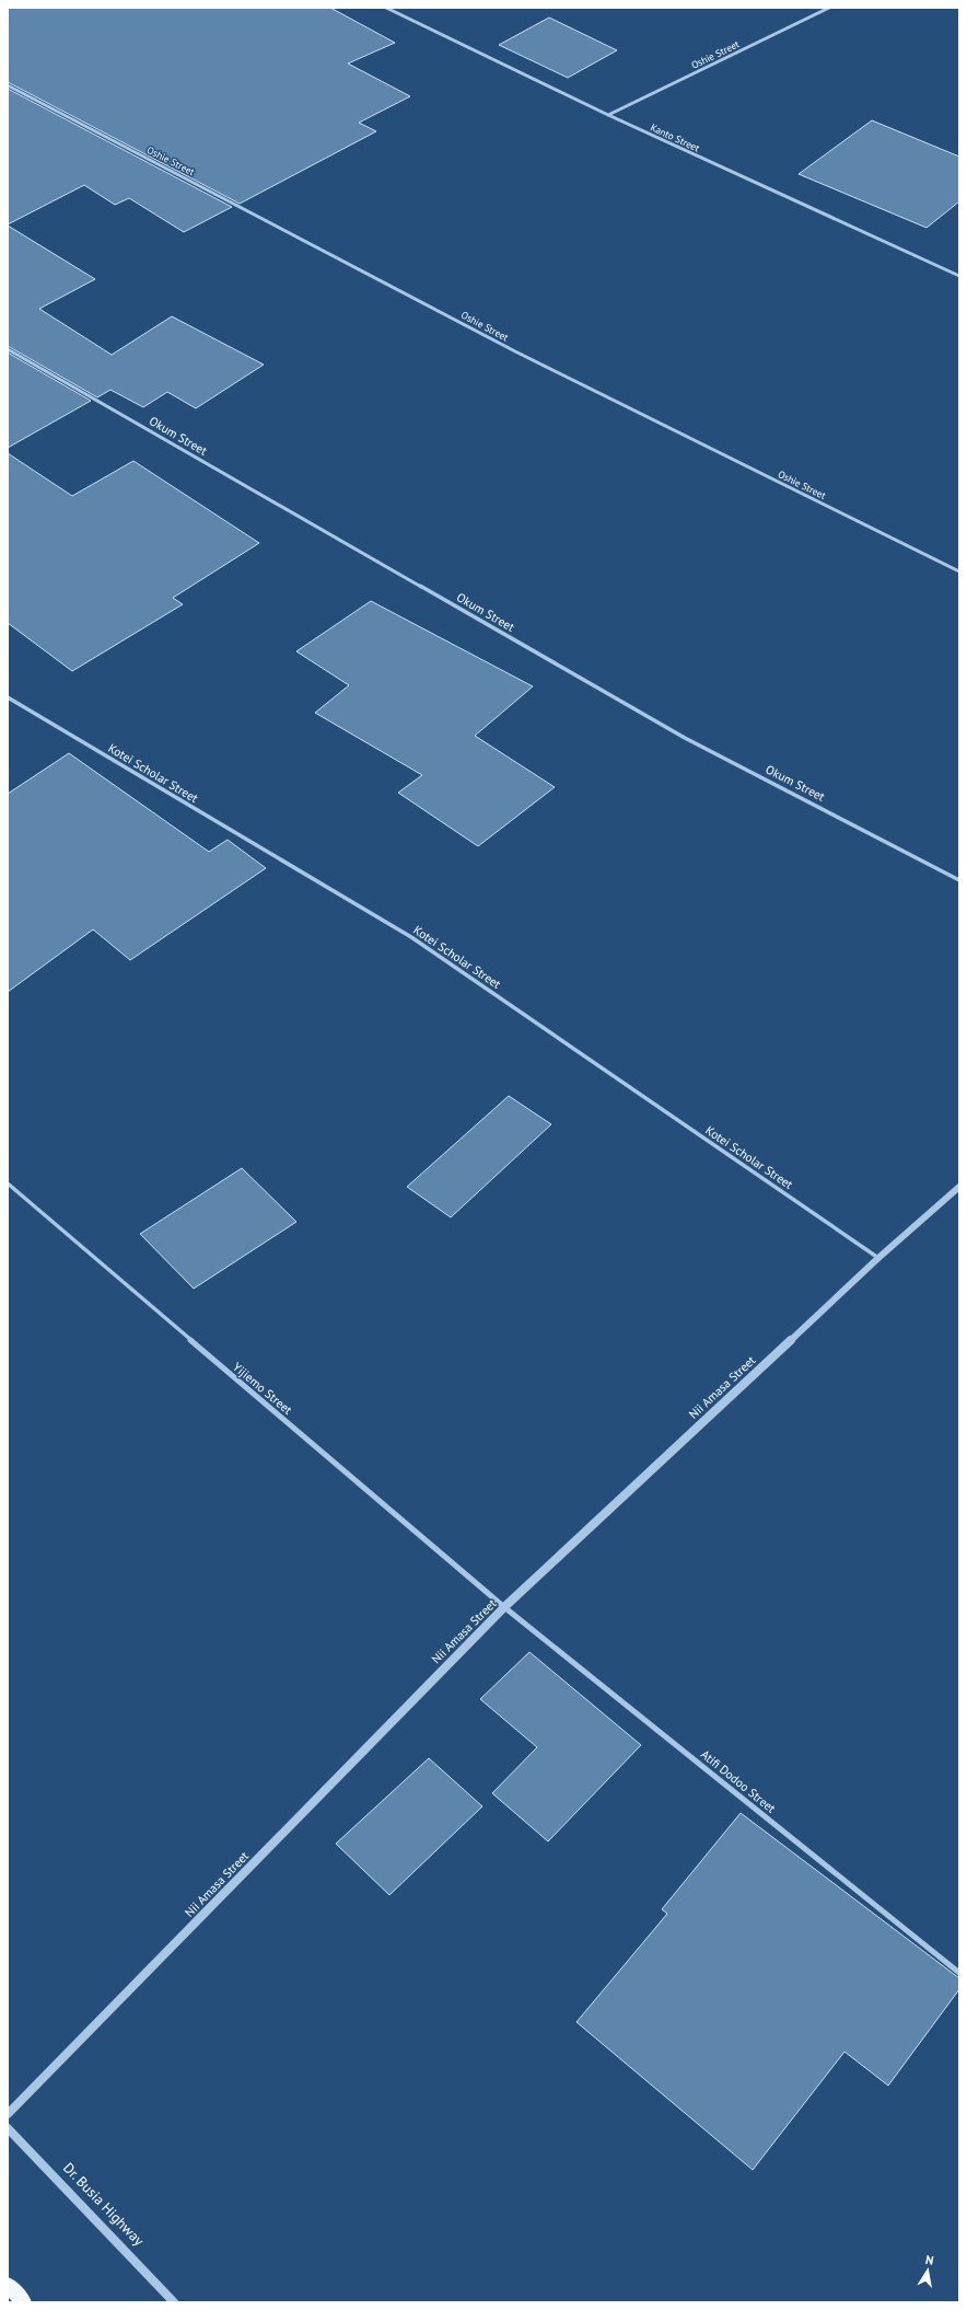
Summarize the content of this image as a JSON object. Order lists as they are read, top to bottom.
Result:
{
  "streets": {
    "street": [
      "Oshie Street",
      "Kanto Street",
      "Okum Street",
      "Kotei Scholar Street",
      "Nii Amasa Street",
      "Yijiemo Street",
      "Atifi Dodoo Street",
      "Dr. Busia Highway"
    ]
  },
  "crossings": [
    ["Oshie Street", "Kanto Street"],
    ["Kotei Scholar Street", "Nii Amasa Street"],
    ["Nii Amasa Street", "Yijiemo Street"],
    ["Nii Amasa Street", "Atifi Dodoo Street"],
    ["Yijiemo Street", "Atifi Dodoo Street"]
  ],
  "north": "top"
}
